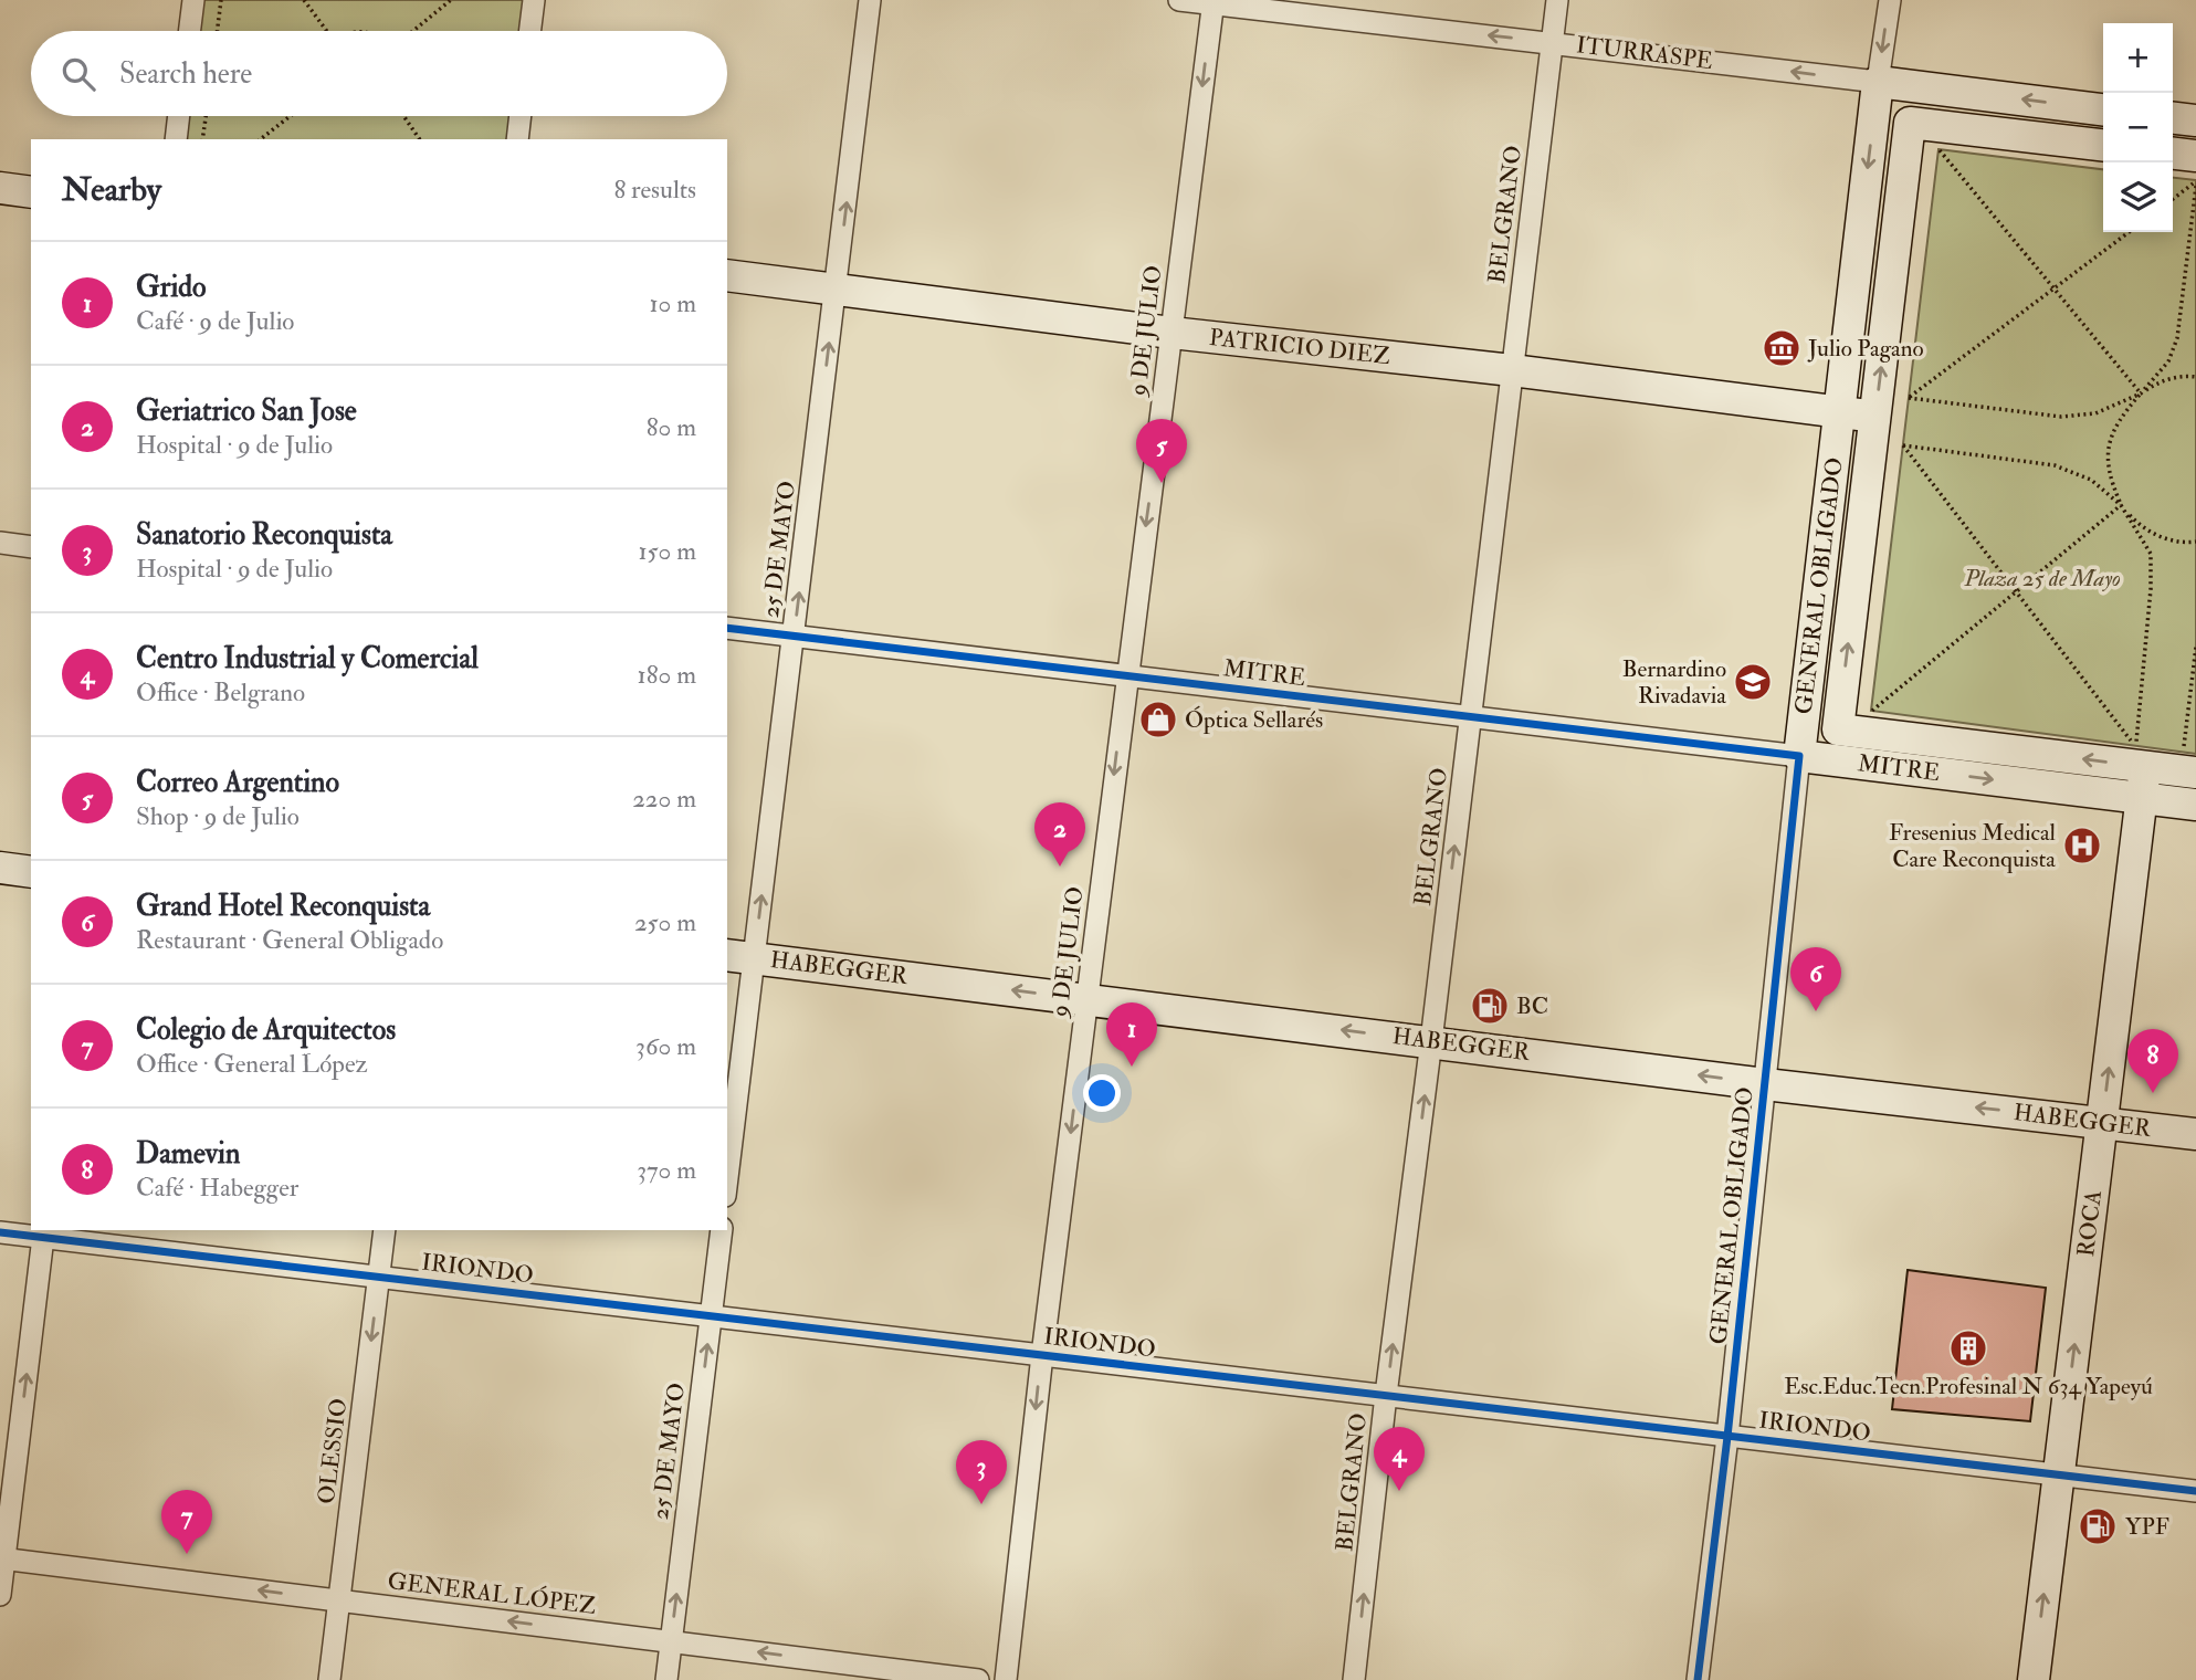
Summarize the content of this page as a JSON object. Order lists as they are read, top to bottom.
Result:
{
  "streets": {
    "main road": [
      "ITURRASPE",
      "PATRICIO DIEZ",
      "GENERAL OBLIGADO",
      "MITRE",
      "HABEGGER",
      "ROCA"
    ],
    "street": [
      "BELGRANO",
      "9 DE JULIO",
      "25 DE MAYO",
      "IRIONDO",
      "OLESSIO",
      "GENERAL LÓPEZ"
    ]
  },
  "crossings": [
    ["ITURRASPE", "BELGRANO"],
    ["ITURRASPE", "9 DE JULIO"],
    ["ITURRASPE", "GENERAL OBLIGADO"],
    ["BELGRANO", "PATRICIO DIEZ"],
    ["BELGRANO", "MITRE"],
    ["BELGRANO", "HABEGGER"],
    ["BELGRANO", "IRIONDO"],
    ["9 DE JULIO", "PATRICIO DIEZ"],
    ["9 DE JULIO", "MITRE"],
    ["9 DE JULIO", "HABEGGER"],
    ["9 DE JULIO", "IRIONDO"],
    ["PATRICIO DIEZ", "25 DE MAYO"],
    ["PATRICIO DIEZ", "GENERAL OBLIGADO"],
    ["PATRICIO DIEZ", "MITRE"],
    ["25 DE MAYO", "MITRE"],
    ["25 DE MAYO", "HABEGGER"],
    ["25 DE MAYO", "IRIONDO"],
    ["25 DE MAYO", "GENERAL LÓPEZ"],
    ["GENERAL OBLIGADO", "MITRE"],
    ["GENERAL OBLIGADO", "HABEGGER"],
    ["GENERAL OBLIGADO", "IRIONDO"],
    ["MITRE", "ROCA"],
    ["HABEGGER", "ROCA"],
    ["ROCA", "IRIONDO"],
    ["IRIONDO", "OLESSIO"],
    ["OLESSIO", "GENERAL LÓPEZ"]
  ],
  "one_way": [
    "ITURRASPE",
    "BELGRANO",
    "9 DE JULIO",
    "25 DE MAYO",
    "HABEGGER",
    "ROCA",
    "OLESSIO",
    "GENERAL LÓPEZ"
  ],
  "parks": ["Plaza 25 de Mayo"],
  "places": {
    "museum": ["Julio Pagano"],
    "school or university": ["Bernardino Rivadavia"],
    "shop": ["Óptica Sellarés"],
    "hospital": ["Fresenius Medical Care Reconquista"],
    "fuel station": ["BC", "YPF"],
    "building": ["Esc.Educ.Tecn.Profesinal N 634 Yapeyú"]
  },
  "page": {
    "map_buttons": ["+", "−"],
    "search": "Search here",
    "heading": ["Nearby", "8 results"],
    "list": [
      {
        "mark": "1",
        "name": "Grido",
        "note": "Café · 9 de Julio",
        "value": "10 m"
      },
      {
        "mark": "2",
        "name": "Geriatrico San Jose",
        "note": "Hospital · 9 de Julio",
        "value": "80 m"
      },
      {
        "mark": "3",
        "name": "Sanatorio Reconquista",
        "note": "Hospital · 9 de Julio",
        "value": "150 m"
      },
      {
        "mark": "4",
        "name": "Centro Industrial y Comercial",
        "note": "Office · Belgrano",
        "value": "180 m"
      },
      {
        "mark": "5",
        "name": "Correo Argentino",
        "note": "Shop · 9 de Julio",
        "value": "220 m"
      },
      {
        "mark": "6",
        "name": "Grand Hotel Reconquista",
        "note": "Restaurant · General Obligado",
        "value": "250 m"
      },
      {
        "mark": "7",
        "name": "Colegio de Arquitectos",
        "note": "Office · General López",
        "value": "360 m"
      },
      {
        "mark": "8",
        "name": "Damevin",
        "note": "Café · Habegger",
        "value": "370 m"
      }
    ],
    "pins": [
      "5",
      "2",
      "6",
      "1",
      "8",
      "4",
      "3",
      "7"
    ]
  }
}
